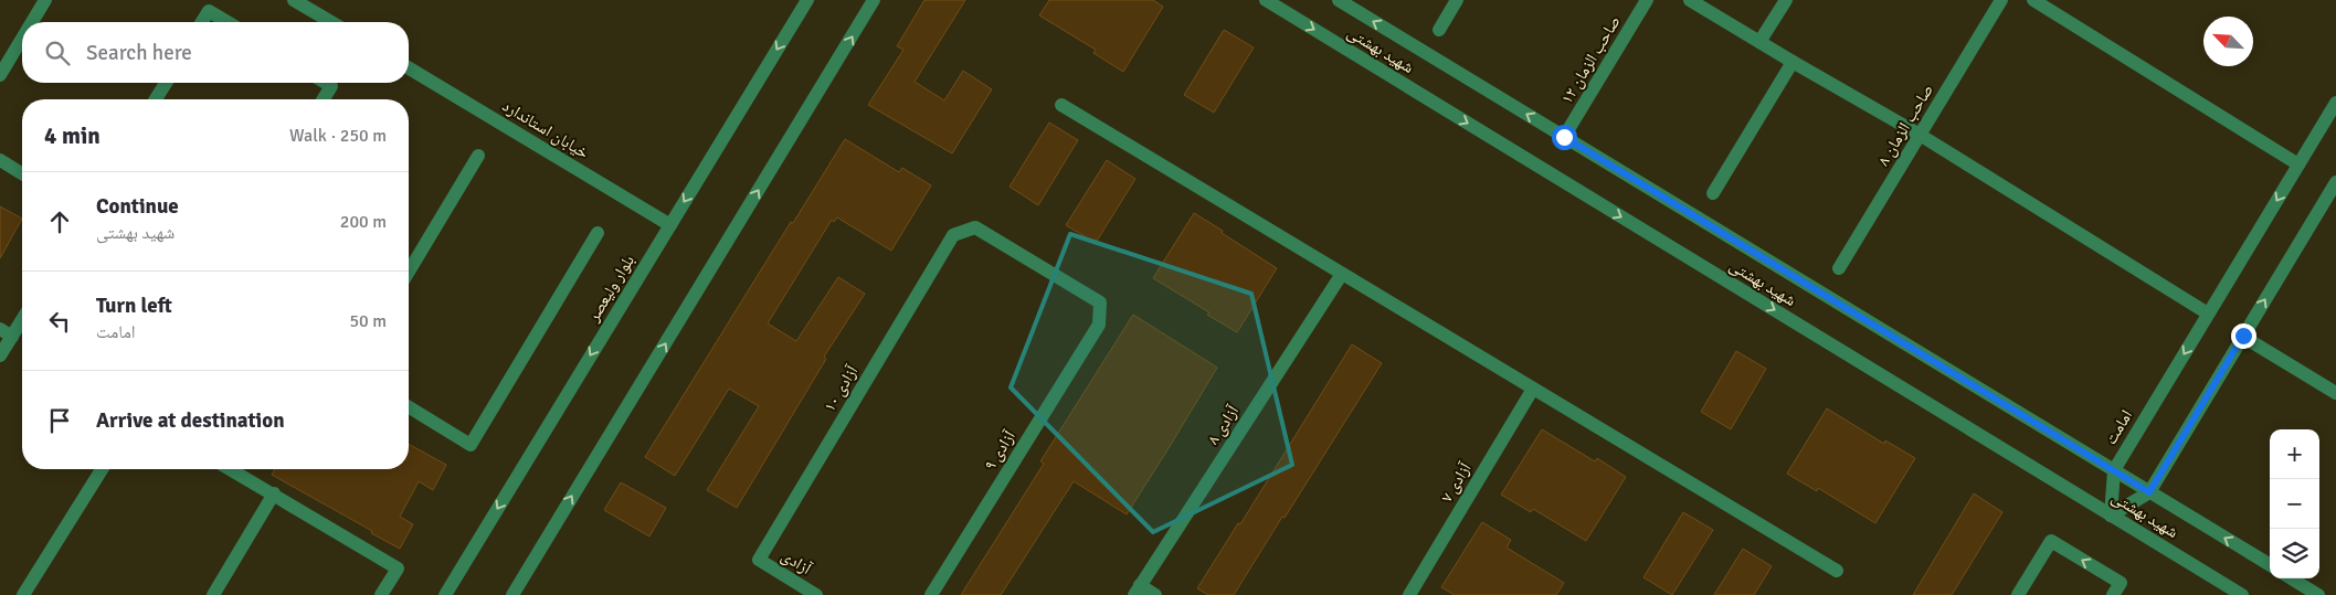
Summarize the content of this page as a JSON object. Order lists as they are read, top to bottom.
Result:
{
  "streets": {
    "street": [
      "شهید بهشتی",
      "صاحب الزمان ۱۲",
      "صاحب الزمان ۸",
      "خیابان استاندارد",
      "بلوار ولیعصر",
      "آزادی ۱۰",
      "آزادی ۸",
      "امامت",
      "آزادی ۹",
      "آزادی ۷",
      "آزادی"
    ]
  },
  "crossings": [
    ["شهید بهشتی", "صاحب الزمان ۱۲"],
    ["شهید بهشتی", "امامت"],
    ["خیابان استاندارد", "بلوار ولیعصر"],
    ["آزادی ۱۰", "آزادی ۹"],
    ["آزادی ۱۰", "آزادی"]
  ],
  "north": "top left",
  "page": {
    "search": "Search here",
    "heading": ["4 min", "Walk · 250 m"],
    "list": [
      ["Continue", "شهید بهشتی", "200 m"],
      ["Turn left", "امامت", "50 m"],
      "Arrive at destination"
    ],
    "map_buttons": ["+", "−"]
  }
}
